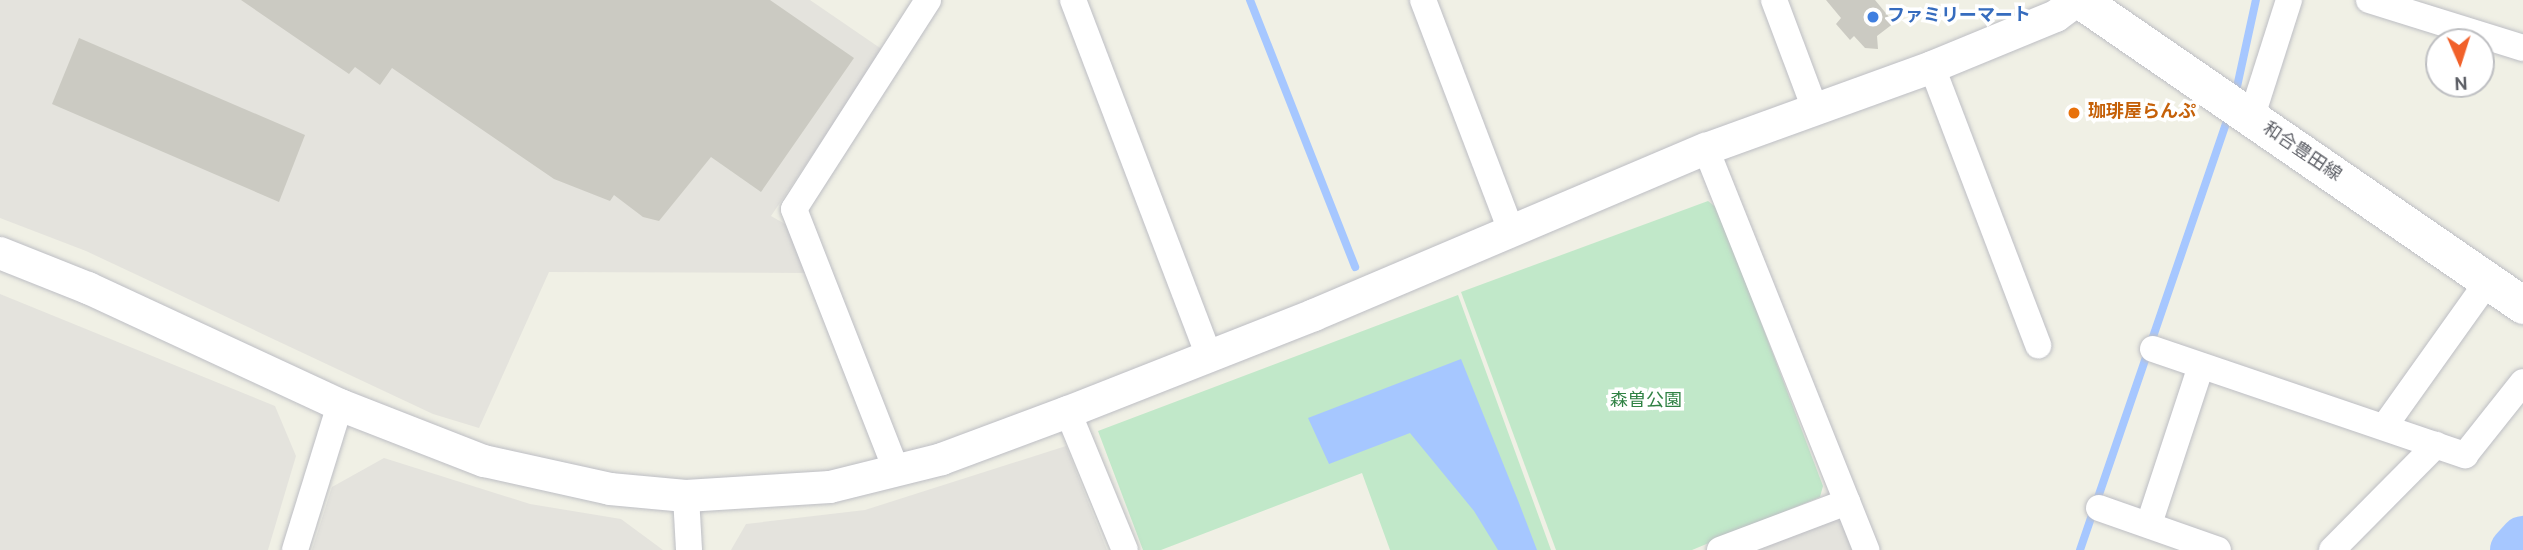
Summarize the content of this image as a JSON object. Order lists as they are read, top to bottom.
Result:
{
  "streets": {
    "main road": ["和合豊田線"]
  },
  "parks": ["森曽公園"],
  "places": ["ファミリーマート", "珈琲屋らんぷ"],
  "north": "bottom"
}
